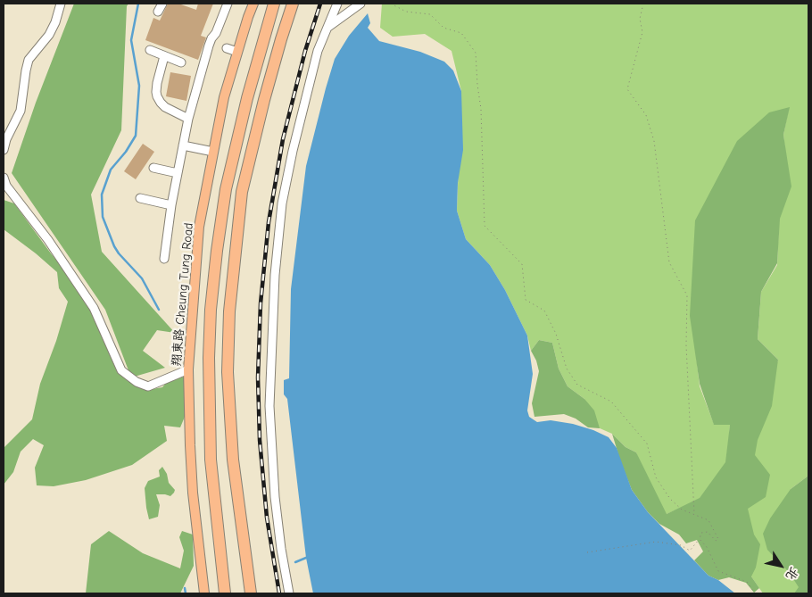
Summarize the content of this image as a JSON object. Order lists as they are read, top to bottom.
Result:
{
  "streets": {
    "main road": ["翔東路 Cheung Tung Road"]
  },
  "north": "bottom right"
}
